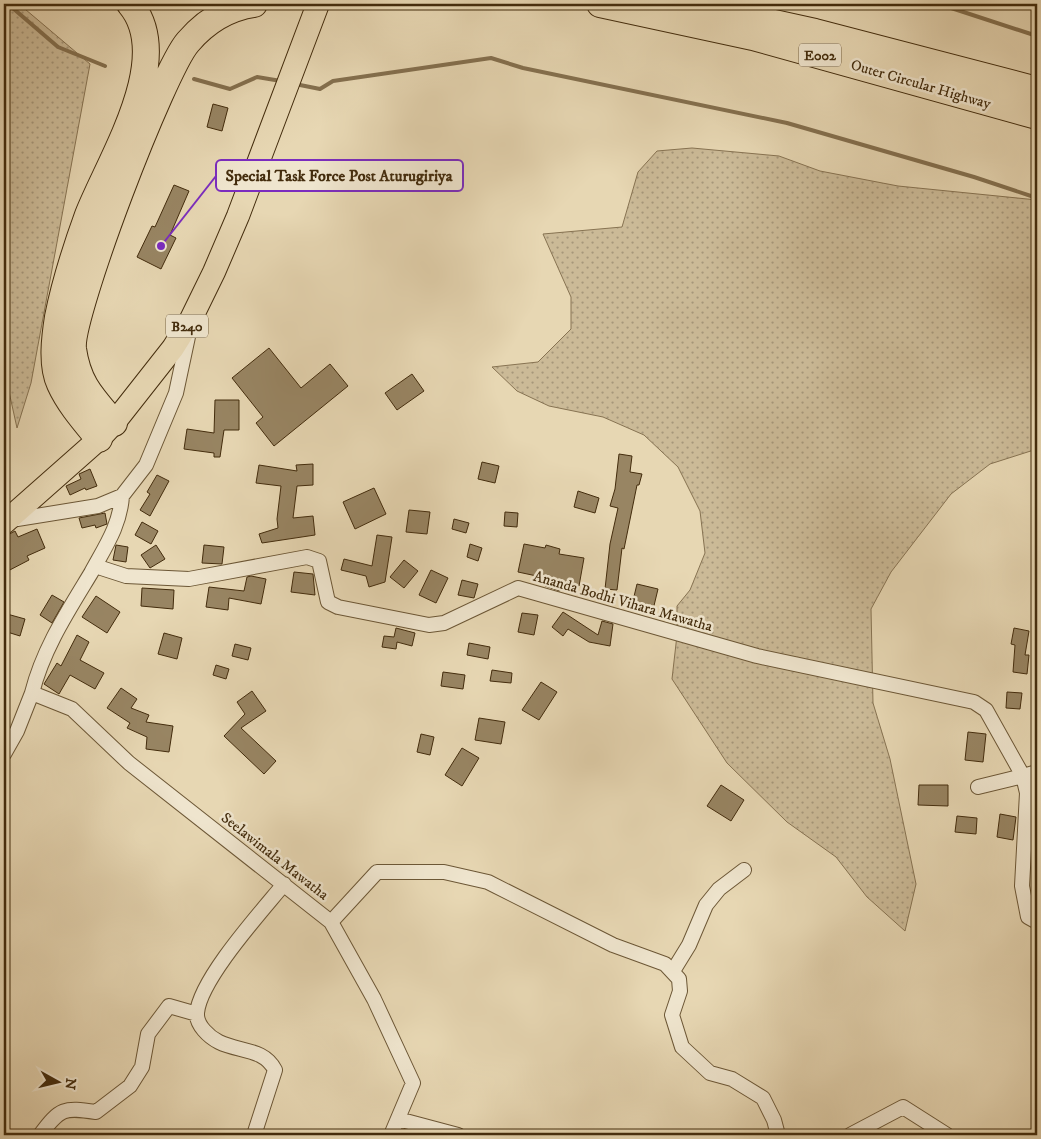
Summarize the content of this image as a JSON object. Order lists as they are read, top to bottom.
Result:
{
  "streets": {
    "highway": ["E002", "Outer Circular Highway"],
    "main road": ["B240"],
    "street": ["Ananda Bodhi Vihara Mawatha", "Seelawimala Mawatha"]
  },
  "places": ["Special Task Force Post Aturugiriya"],
  "north": "right"
}
